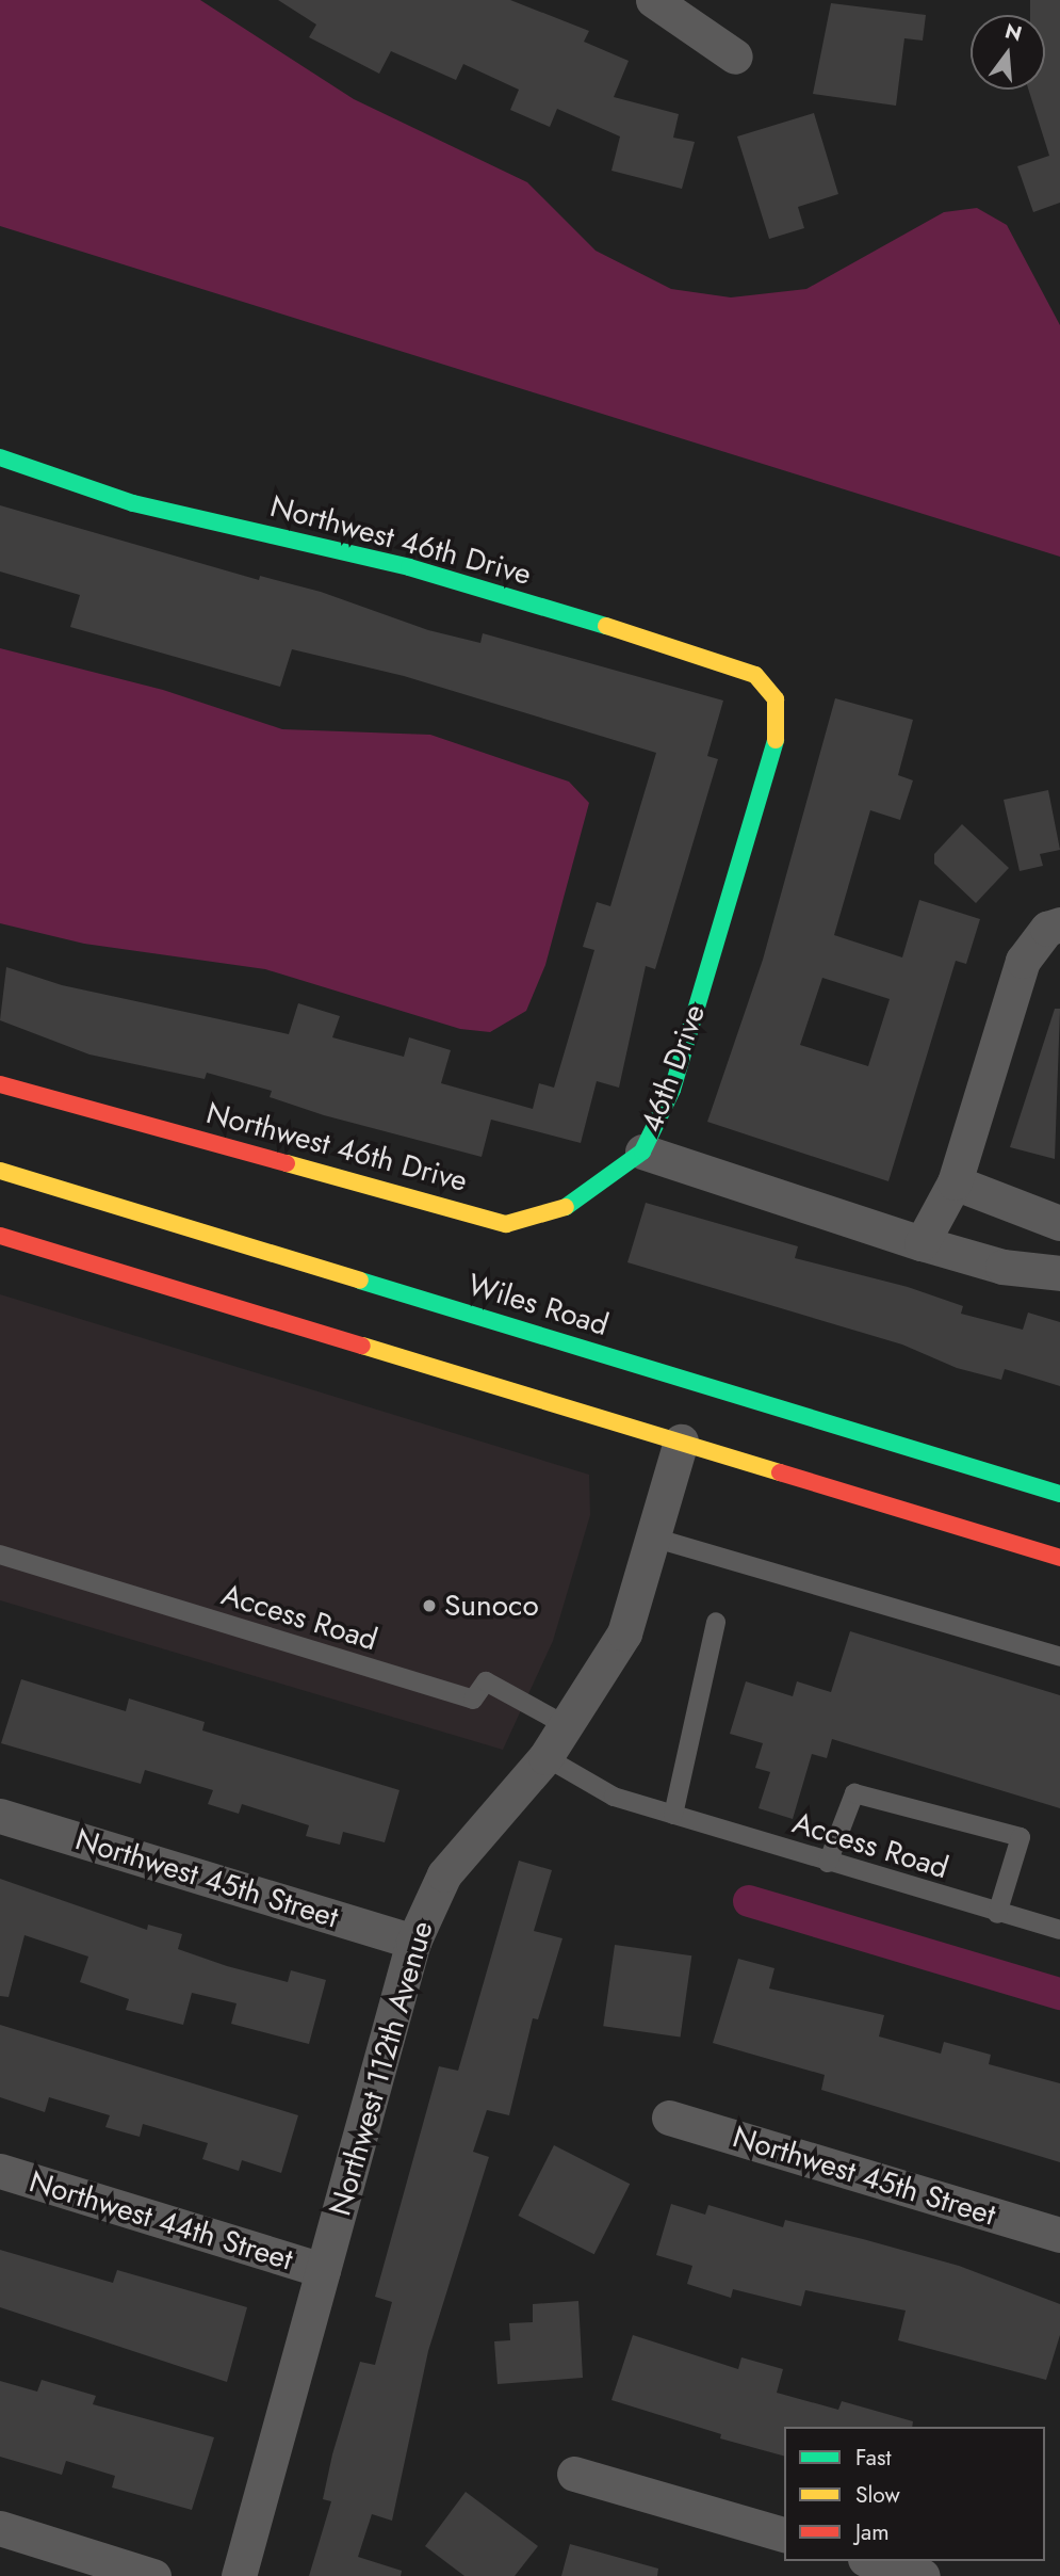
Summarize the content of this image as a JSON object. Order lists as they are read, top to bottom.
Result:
{
  "streets": {
    "main road": ["Northwest 46th Drive", "46th Drive", "Wiles Road"],
    "street": ["Northwest 45th Street", "Northwest 112th Avenue", "Northwest 44th Street"],
    "lane": ["Access Road"]
  },
  "crossings": [
    ["Northwest 46th Drive", "46th Drive"],
    ["Access Road", "Northwest 112th Avenue"],
    ["Northwest 45th Street", "Northwest 112th Avenue"],
    ["Northwest 112th Avenue", "Northwest 44th Street"]
  ],
  "places": ["Sunoco"],
  "legend": ["Fast", "Slow", "Jam"],
  "north": "top"
}
